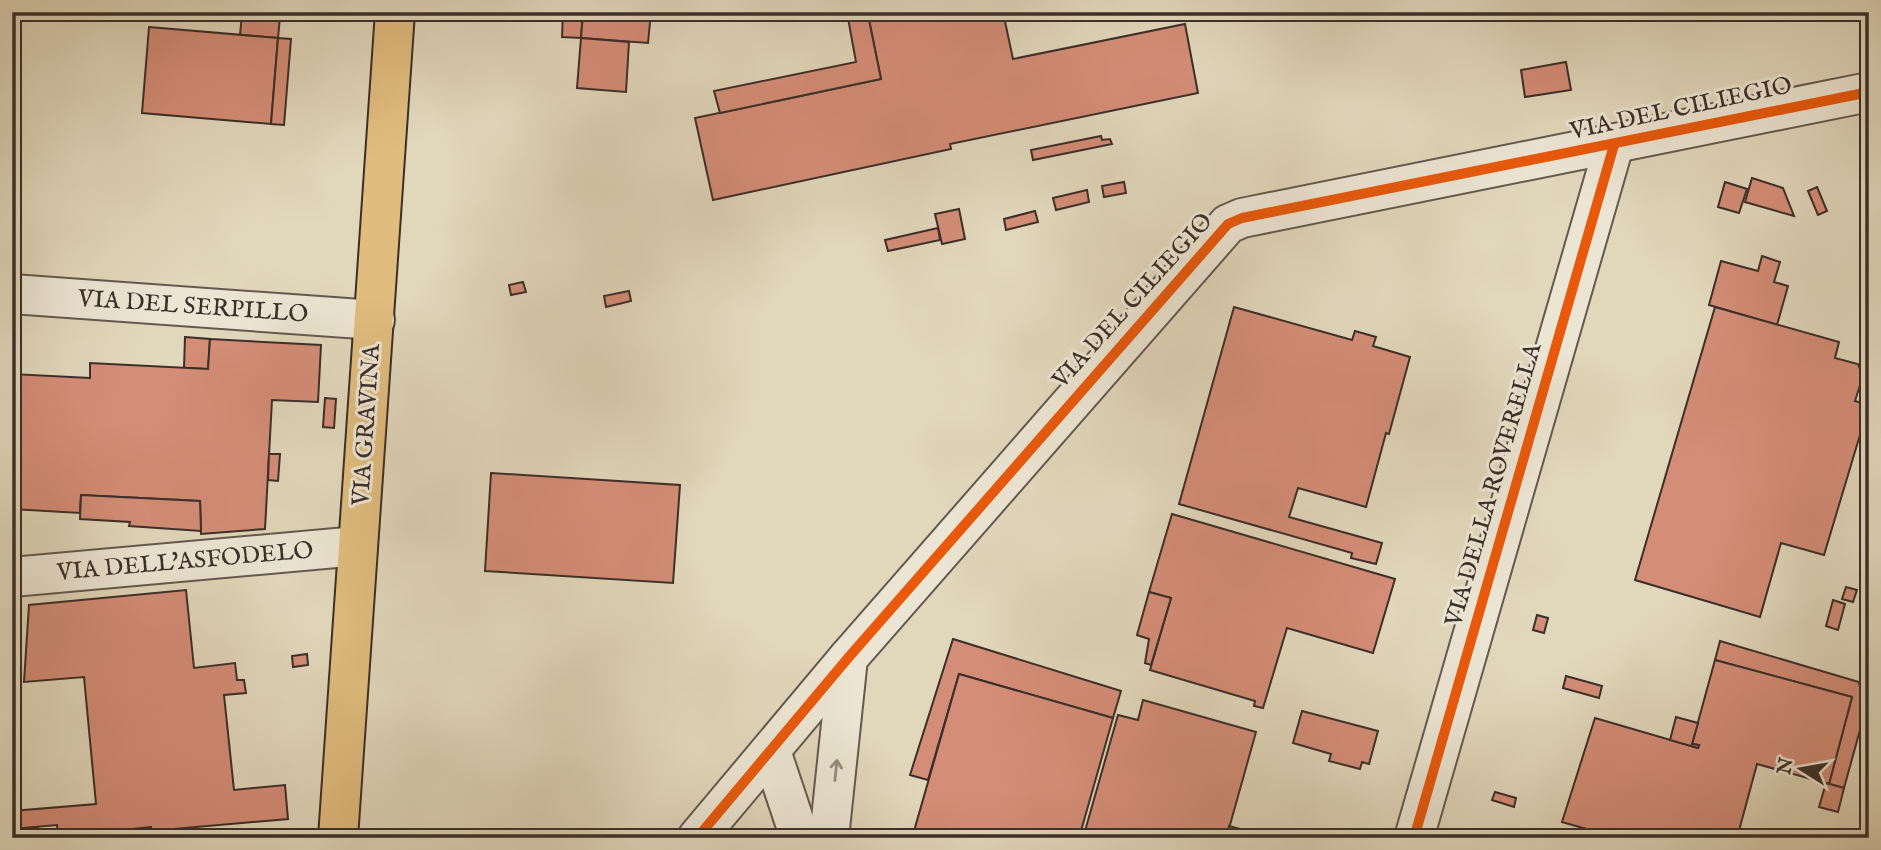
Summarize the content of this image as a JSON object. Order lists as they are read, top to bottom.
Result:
{
  "streets": {
    "main road": ["VIA GRAVINA"],
    "street": [
      "VIA DEL CILIEGIO",
      "VIA DEL SERPILLO",
      "VIA DELLA ROVERELLA",
      "VIA DELL'ASFODELO"
    ]
  },
  "crossings": [
    ["VIA DEL CILIEGIO", "VIA DELLA ROVERELLA"],
    ["VIA DEL SERPILLO", "VIA GRAVINA"],
    ["VIA GRAVINA", "VIA DELL'ASFODELO"]
  ],
  "north": "left"
}
